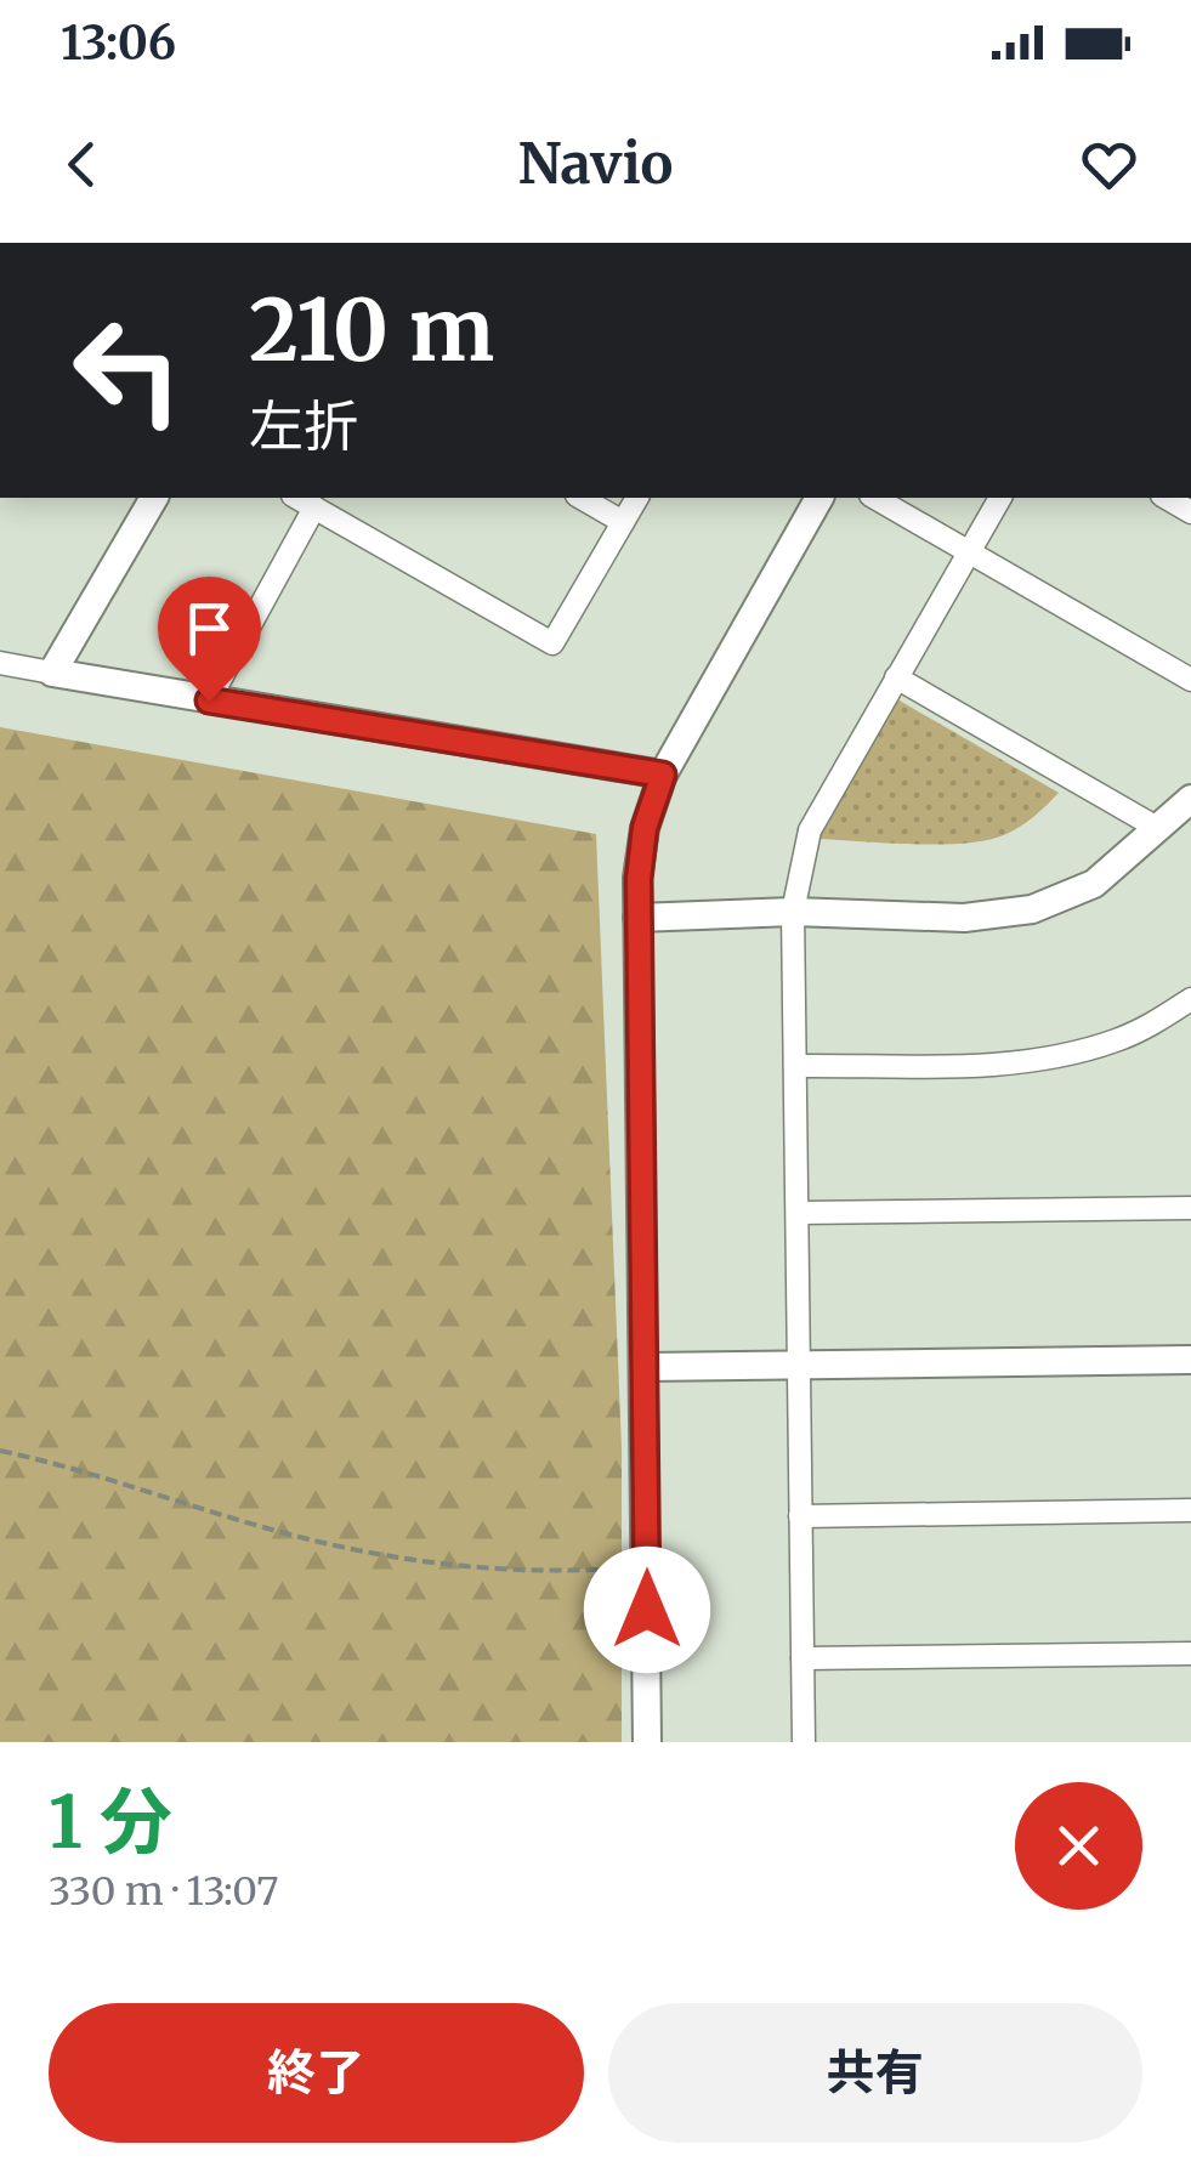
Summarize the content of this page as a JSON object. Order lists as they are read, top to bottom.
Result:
{
  "page": {
    "status": "13:06",
    "header": "Navio",
    "turn": ["210 m", "左折"],
    "heading": ["1 分", "330 m · 13:07"],
    "buttons": ["終了", "共有"]
  }
}
